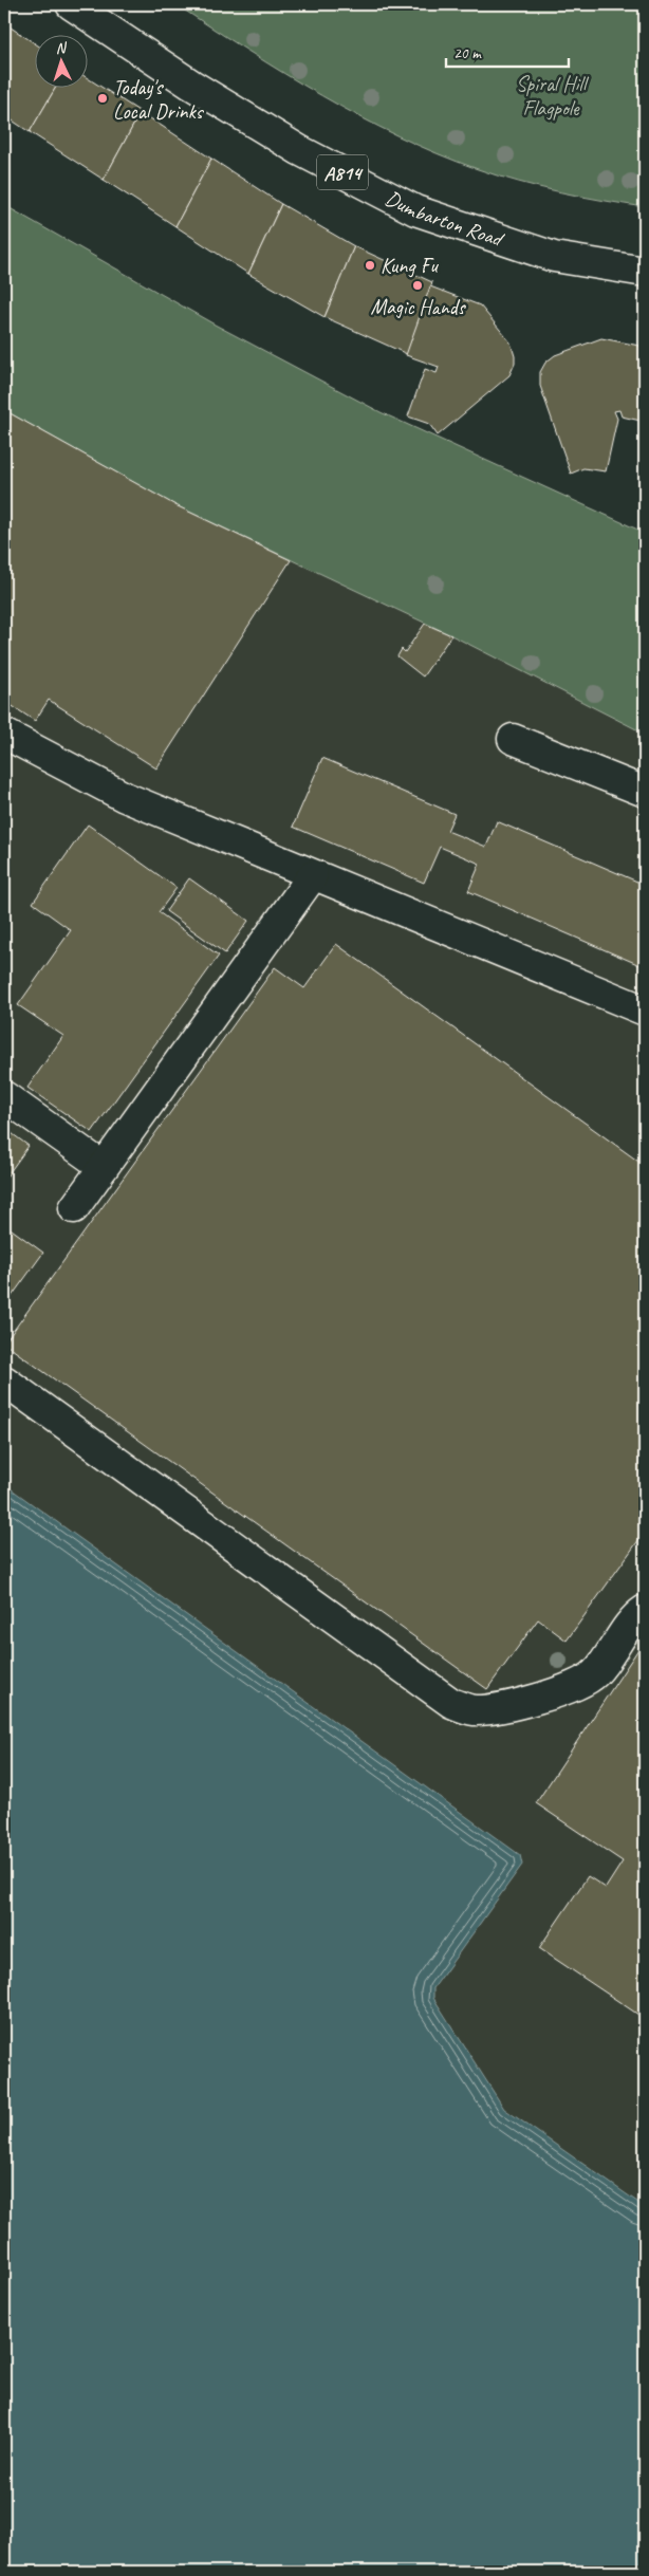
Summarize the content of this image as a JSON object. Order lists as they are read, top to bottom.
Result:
{
  "streets": {
    "main road": ["A814", "Dumbarton Road"]
  },
  "parks": ["Spiral Hill Flagpole"],
  "places": ["Today's Local Drinks", "Kung Fu", "Magic Hands"],
  "scale_bar": "20 m",
  "north": "top"
}
